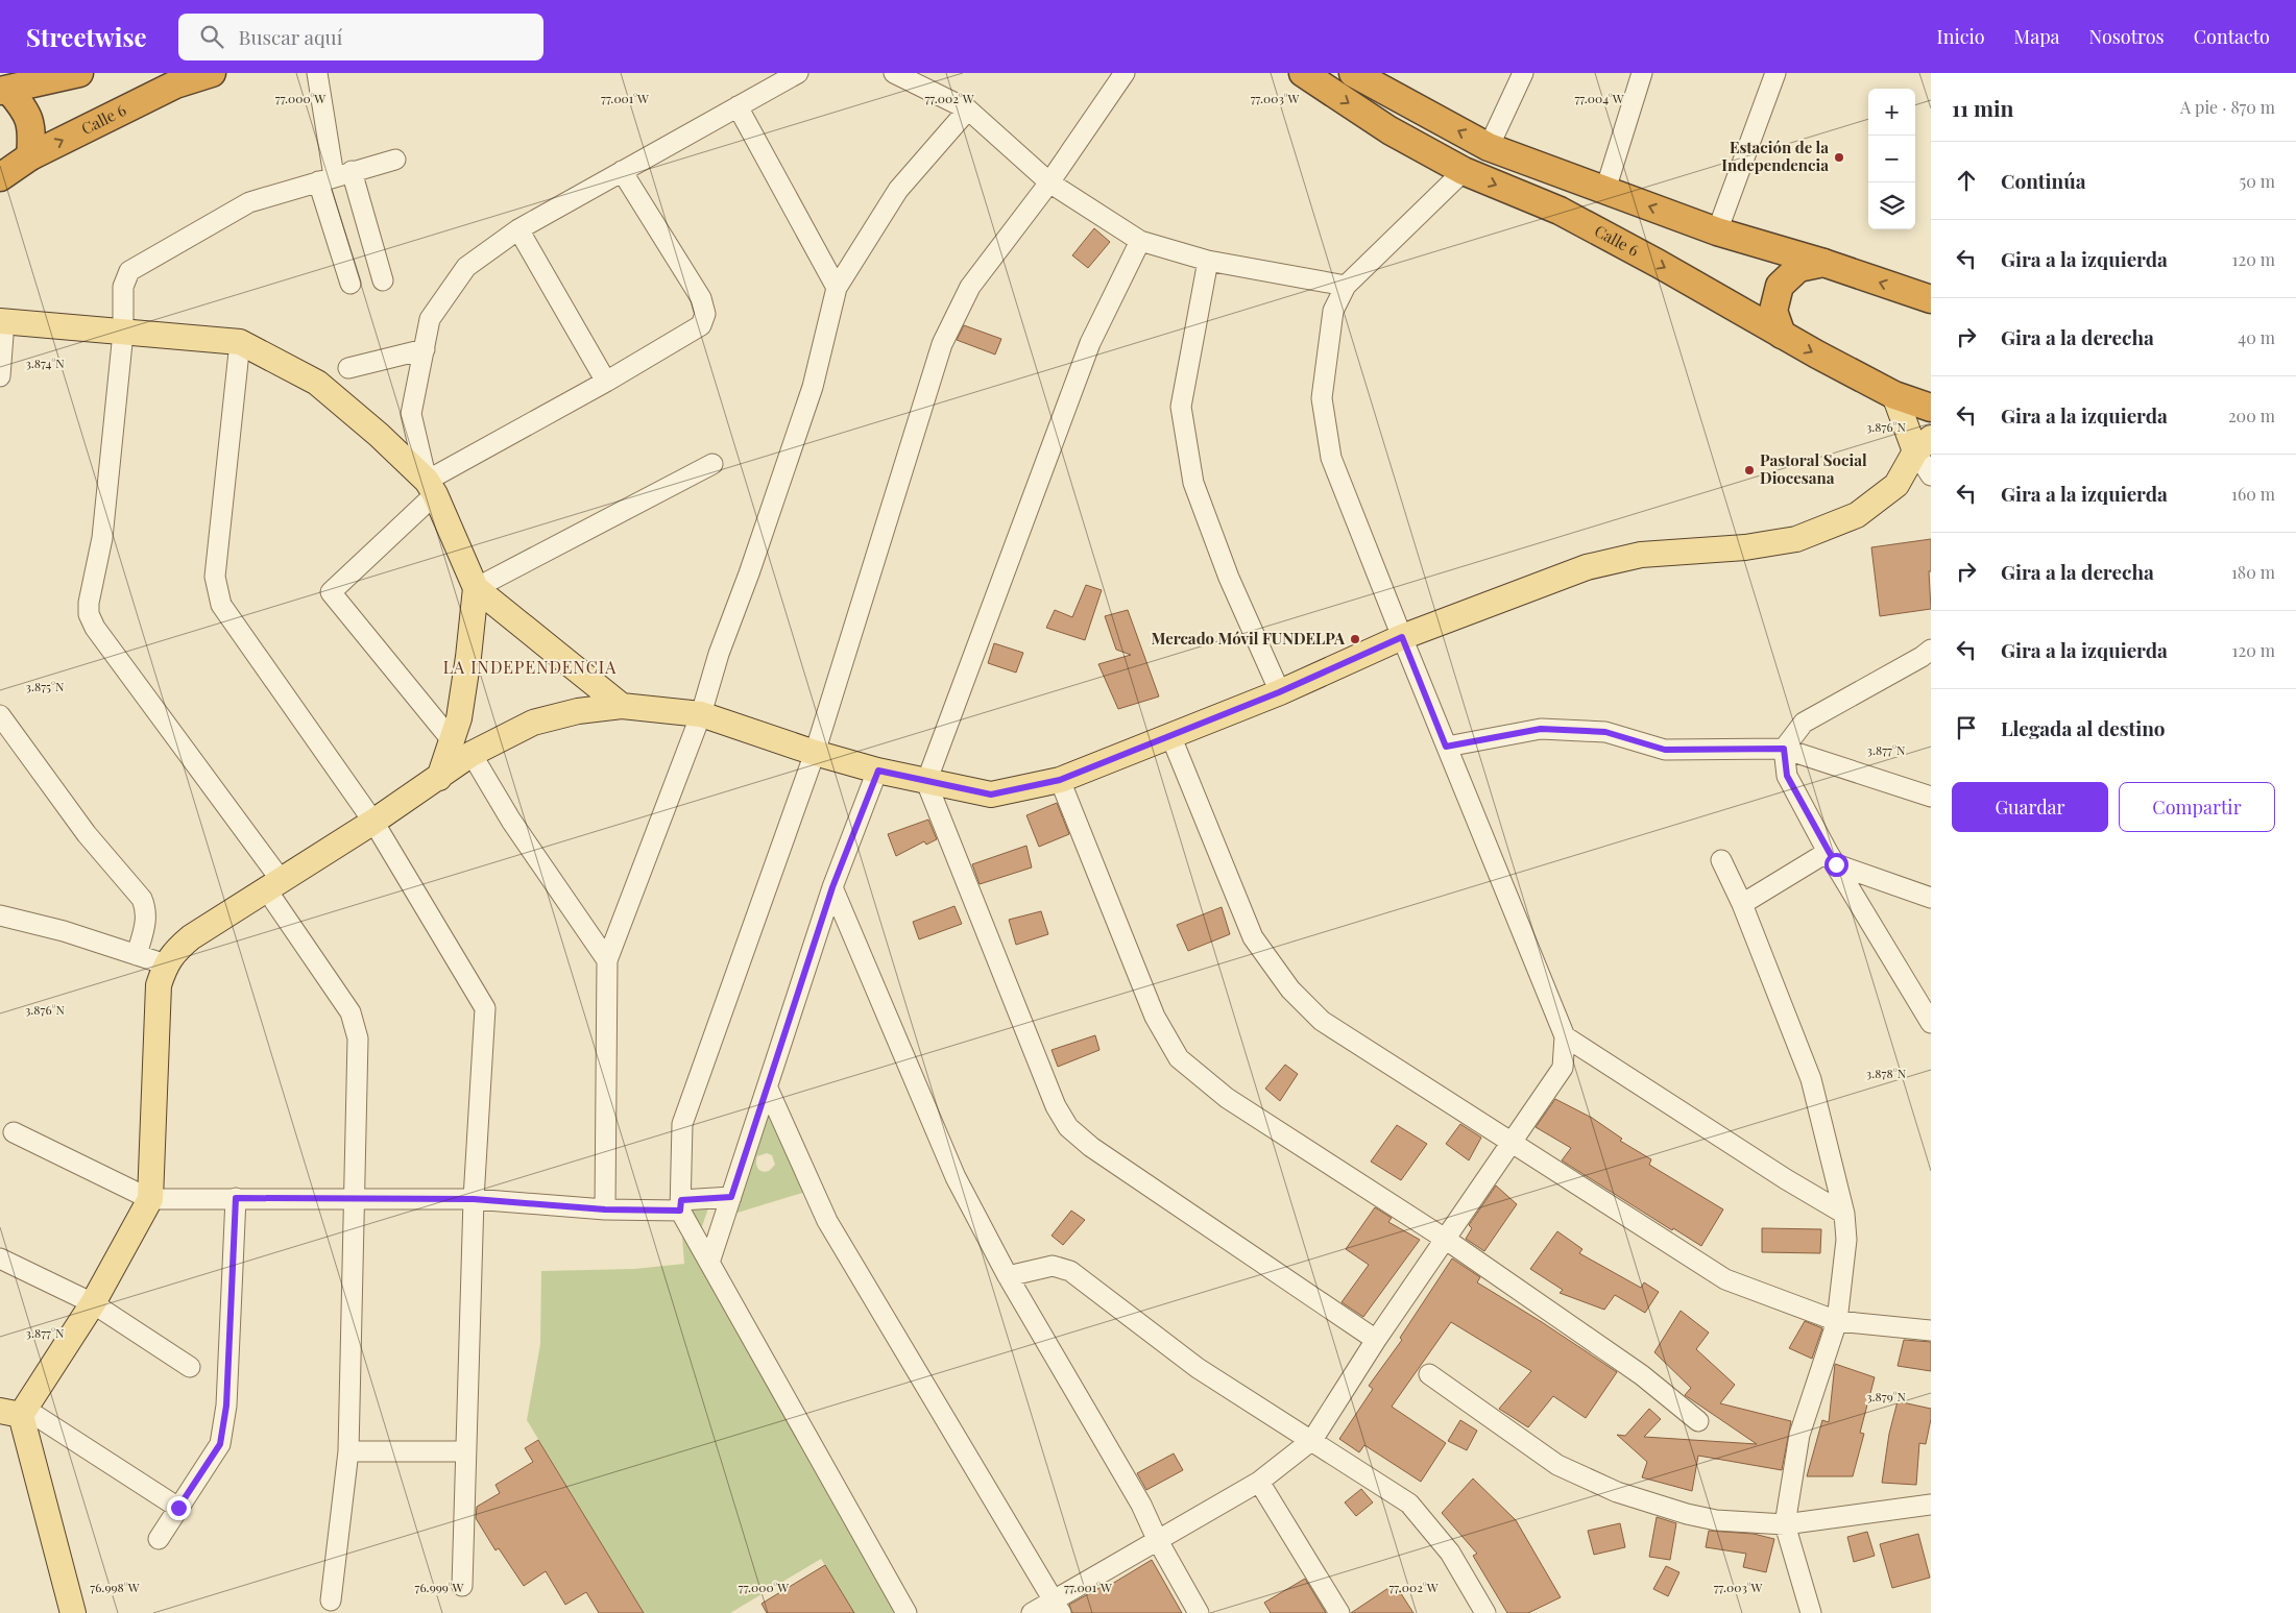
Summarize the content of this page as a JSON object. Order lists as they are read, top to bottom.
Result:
{
  "streets": {
    "highway": ["Calle 6"]
  },
  "districts": ["LA INDEPENDENCIA"],
  "places": ["Estación de la Independencia", "Pastoral Social Diocesana", "Mercado Móvil FUNDELPA"],
  "page": {
    "header": "Streetwise",
    "search": "Buscar aquí",
    "nav": [
      "Inicio",
      "Mapa",
      "Nosotros",
      "Contacto"
    ],
    "heading": ["11 min", "A pie · 870 m"],
    "map_buttons": ["+", "−"],
    "list": [
      ["Continúa", "50 m"],
      ["Gira a la izquierda", "120 m"],
      ["Gira a la derecha", "40 m"],
      ["Gira a la izquierda", "200 m"],
      ["Gira a la izquierda", "160 m"],
      ["Gira a la derecha", "180 m"],
      ["Gira a la izquierda", "120 m"],
      "Llegada al destino"
    ],
    "buttons": ["Guardar", "Compartir"]
  },
  "coordinates": [
    "77.000°W",
    "77.001°W",
    "77.002°W",
    "77.003°W",
    "77.004°W",
    "3.874°N",
    "3.876°N",
    "3.875°N",
    "3.877°N",
    "3.878°N",
    "3.879°N",
    "76.998°W",
    "76.999°W"
  ]
}
